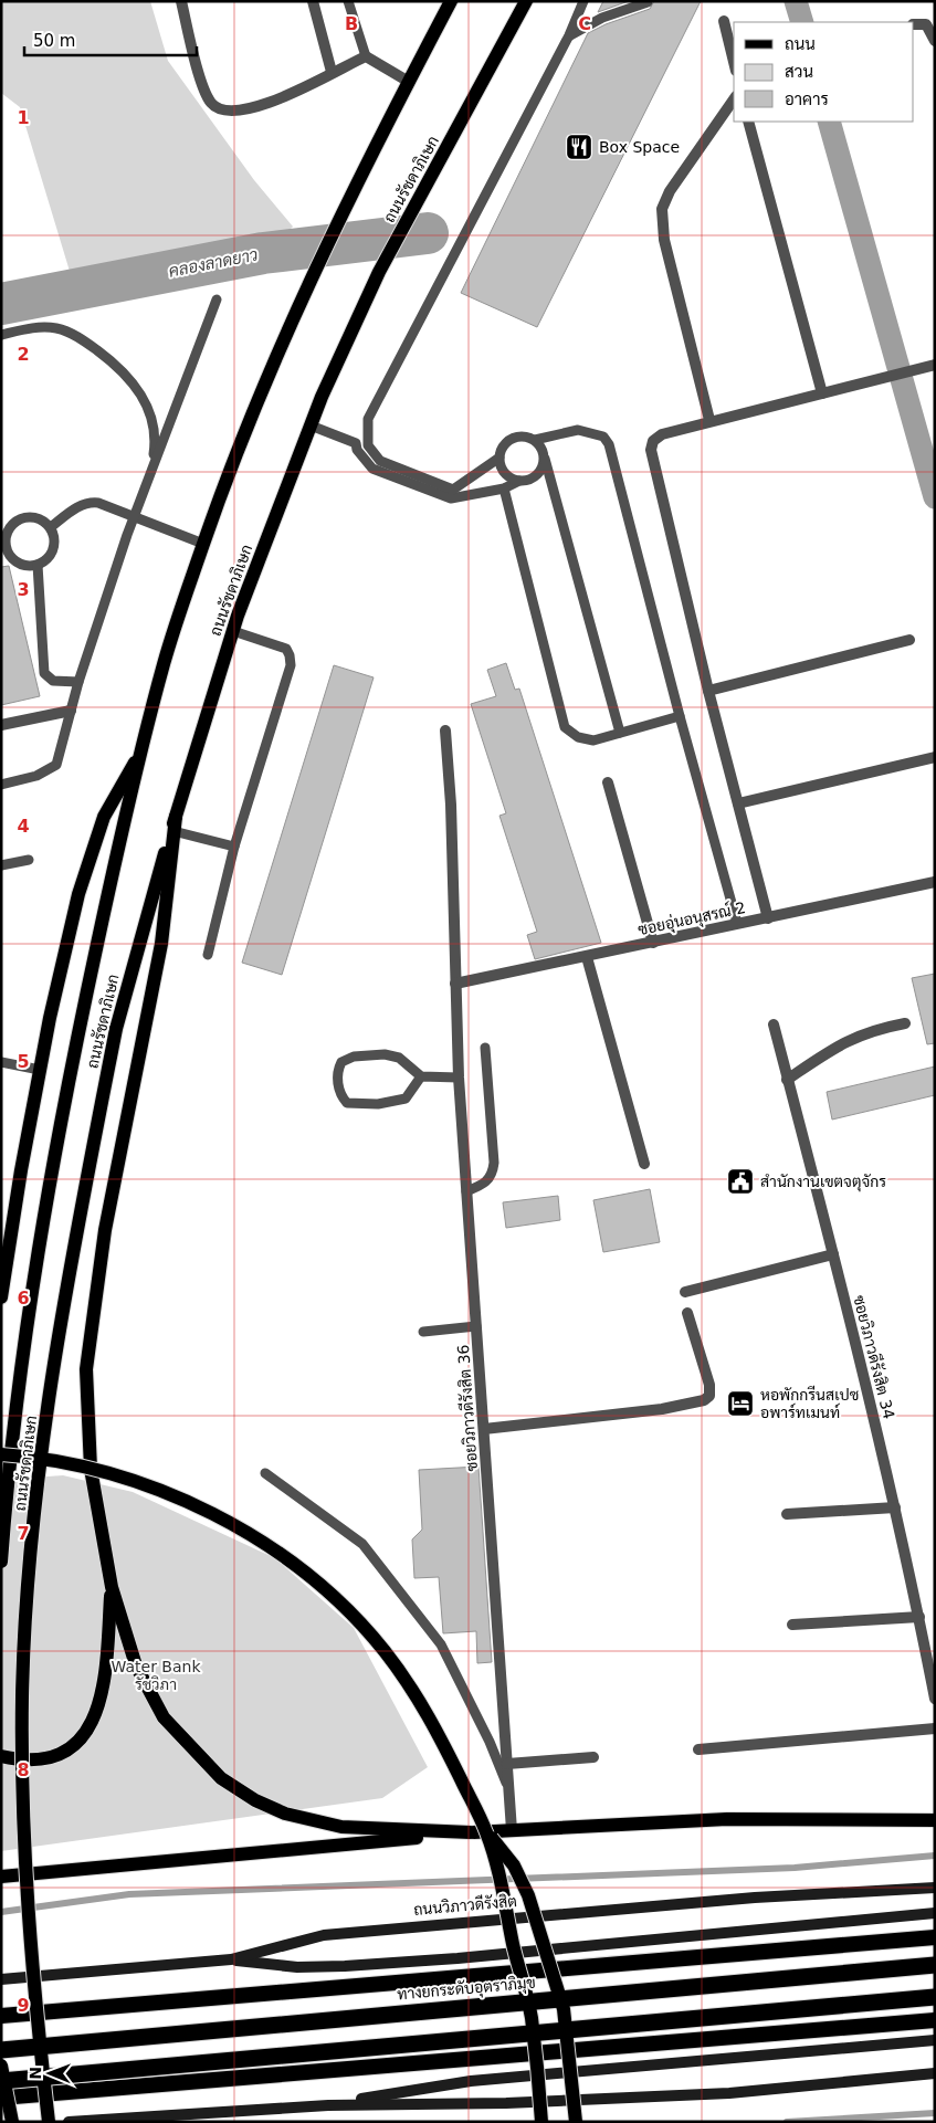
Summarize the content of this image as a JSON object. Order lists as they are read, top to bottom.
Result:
{
  "streets": {
    "highway": ["ทางยกระดับอุตราภิมุข"],
    "main road": ["ถนนรัชดาภิเษก", "ถนนวิภาวดีรังสิต"],
    "street": ["ซอยอุ่นอนุสรณ์ 2", "ซอยวิภาวดีรังสิต 34", "ซอยวิภาวดีรังสิต 36"]
  },
  "crossings": [
    ["ซอยอุ่นอนุสรณ์ 2", "ซอยวิภาวดีรังสิต 36"]
  ],
  "water": ["คลองลาดยาว"],
  "parks": ["Water Bank รัชวิภา"],
  "places": {
    "restaurant": ["Box Space"],
    "public building": ["สำนักงานเขตจตุจักร"],
    "hotel": ["หอพักกรีนสเปซ อพาร์ทเมนท์"]
  },
  "legend": ["ถนน", "สวน", "อาคาร"],
  "scale_bar": "50 m",
  "north": "left",
  "grid": {
    "columns": ["B", "C"],
    "rows": [
      "1",
      "2",
      "3",
      "4",
      "5",
      "6",
      "7",
      "8",
      "9"
    ]
  }
}
